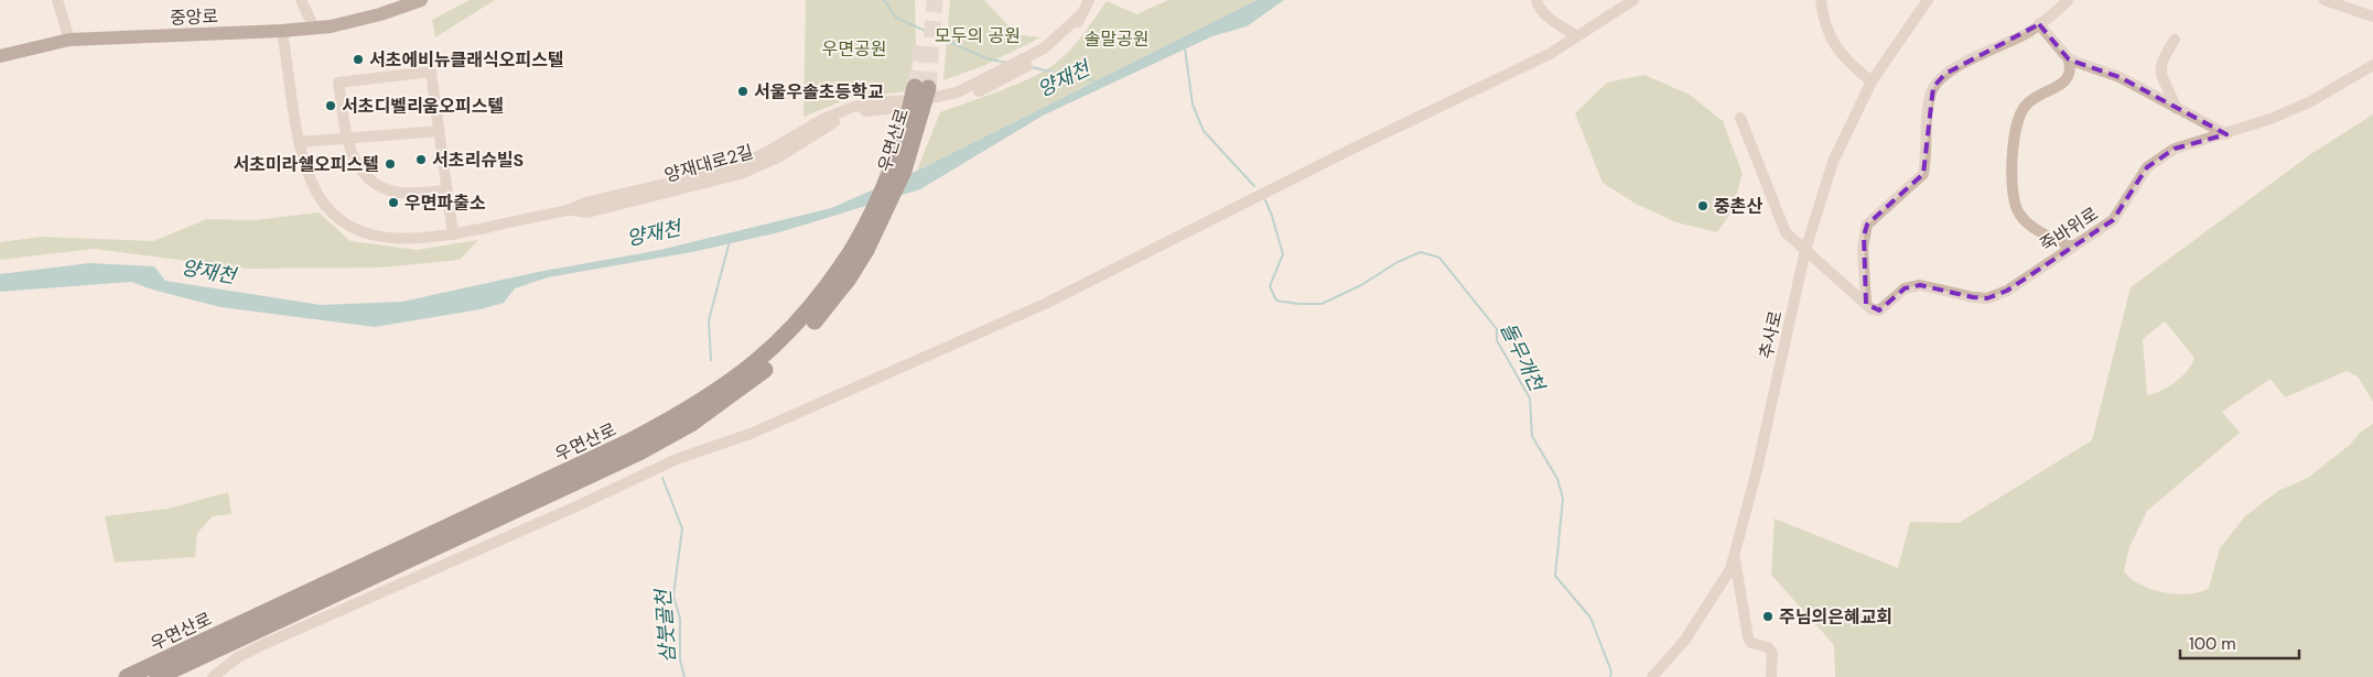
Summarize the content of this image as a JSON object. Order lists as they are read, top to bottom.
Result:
{
  "streets": {
    "highway": ["우면산로"],
    "main road": ["중앙로"],
    "street": ["양재대로2길", "죽바위로", "추사로"]
  },
  "crossings": [
    ["중앙로", "양재대로2길"]
  ],
  "water": ["양재천", "돌무개천", "삼붓골천"],
  "parks": ["모두의 공원", "솔말공원", "우면공원"],
  "places": [
    "서초에비뉴클래식오피스텔",
    "서울우솔초등학교",
    "서초디벨리움오피스텔",
    "서초리슈빌S",
    "서초미라쉘오피스텔",
    "우면파출소",
    "중촌산",
    "주님의은혜교회"
  ],
  "scale_bar": "100 m"
}
